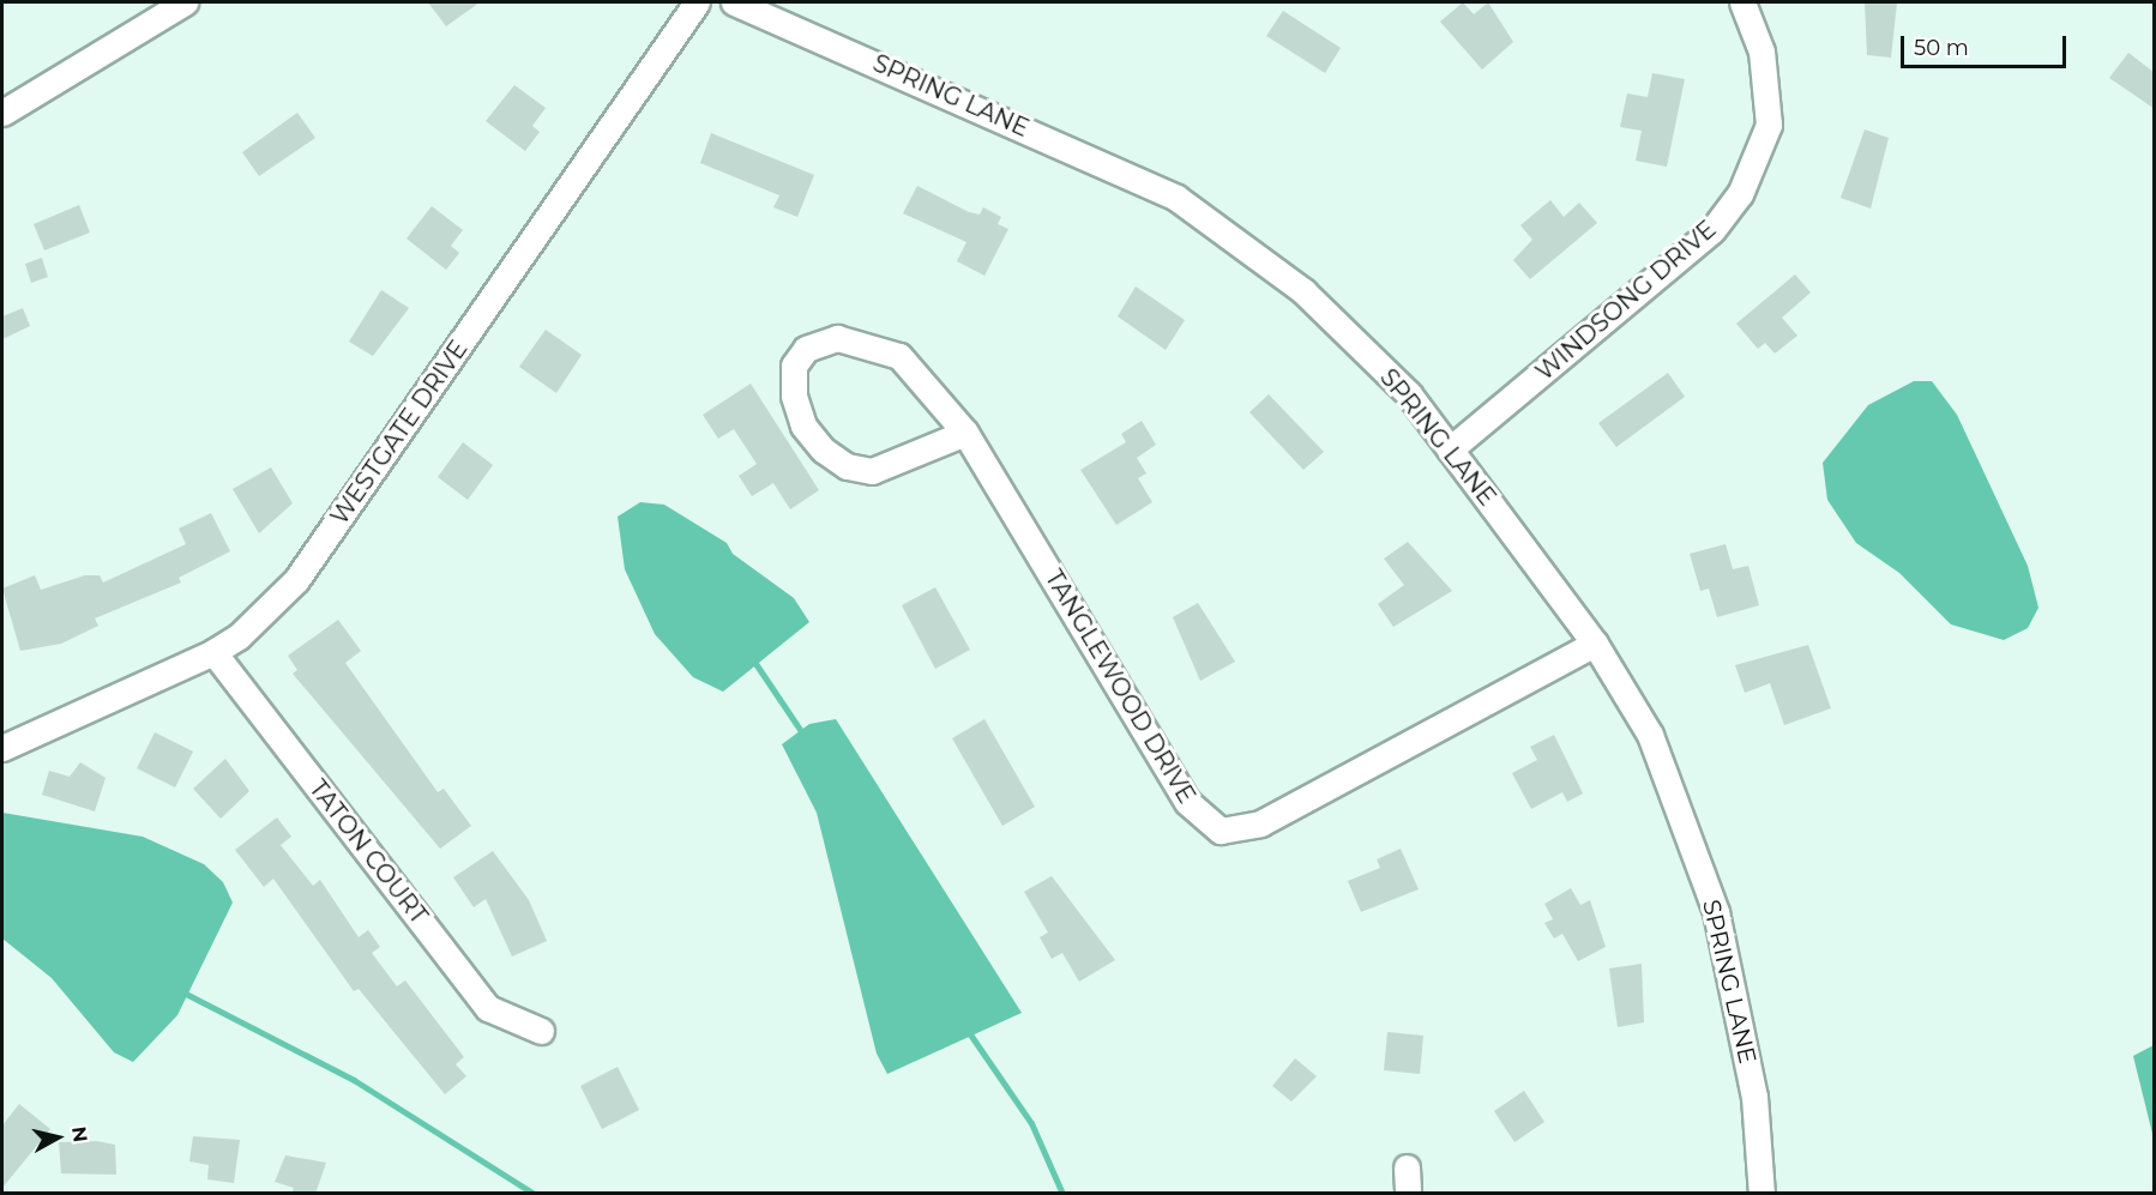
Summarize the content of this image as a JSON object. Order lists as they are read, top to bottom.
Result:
{
  "streets": {
    "street": [
      "SPRING LANE",
      "WINDSONG DRIVE",
      "WESTGATE DRIVE",
      "TANGLEWOOD DRIVE",
      "TATON COURT"
    ]
  },
  "crossings": [
    ["SPRING LANE", "WINDSONG DRIVE"],
    ["SPRING LANE", "TANGLEWOOD DRIVE"],
    ["WESTGATE DRIVE", "TATON COURT"]
  ],
  "scale_bar": "50 m",
  "north": "right"
}
